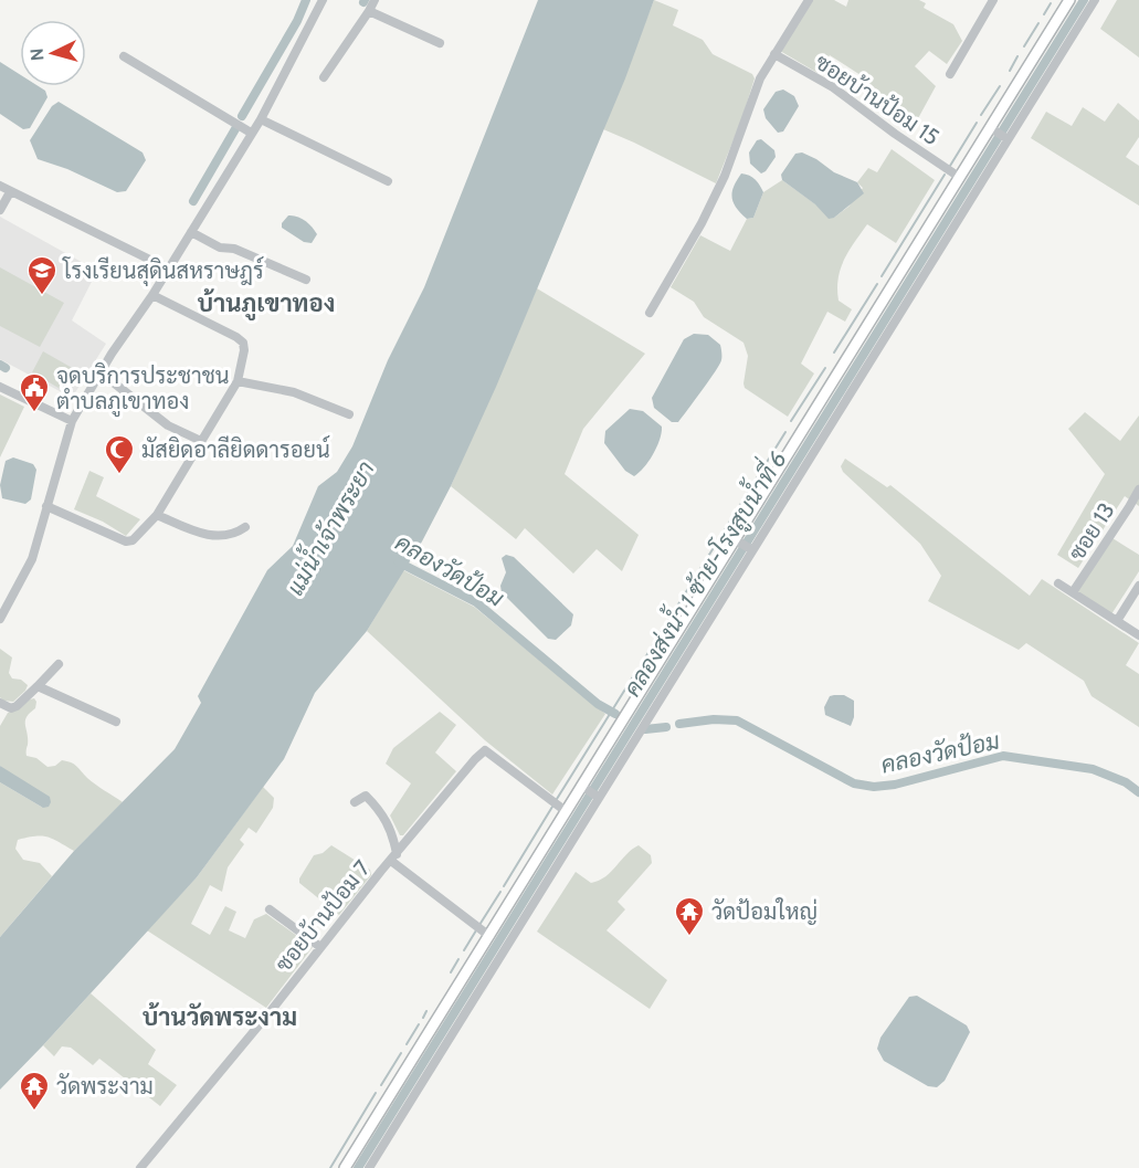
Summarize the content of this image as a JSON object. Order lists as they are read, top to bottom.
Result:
{
  "streets": {
    "street": ["ซอยบ้านป้อม 15", "ซอย 13", "ซอยบ้านป้อม 7"]
  },
  "districts": ["บ้านภูเขาทอง", "บ้านวัดพระงาม"],
  "water": ["แม่น้ำเจ้าพระยา", "คลองวัดป้อม", "คลองส่งน้ำ 1 ซ้าย-โรงสูบน้ำที่ 6"],
  "places": {
    "school or university": ["โรงเรียนสุดินสหราษฎร์"],
    "public building": ["จุดบริการประชาชน ตำบลภูเขาทอง"],
    "mosque": ["มัสยิดอาลียิดดารอยน์"],
    "temple": ["วัดป้อมใหญ่", "วัดพระงาม"]
  },
  "north": "left"
}
